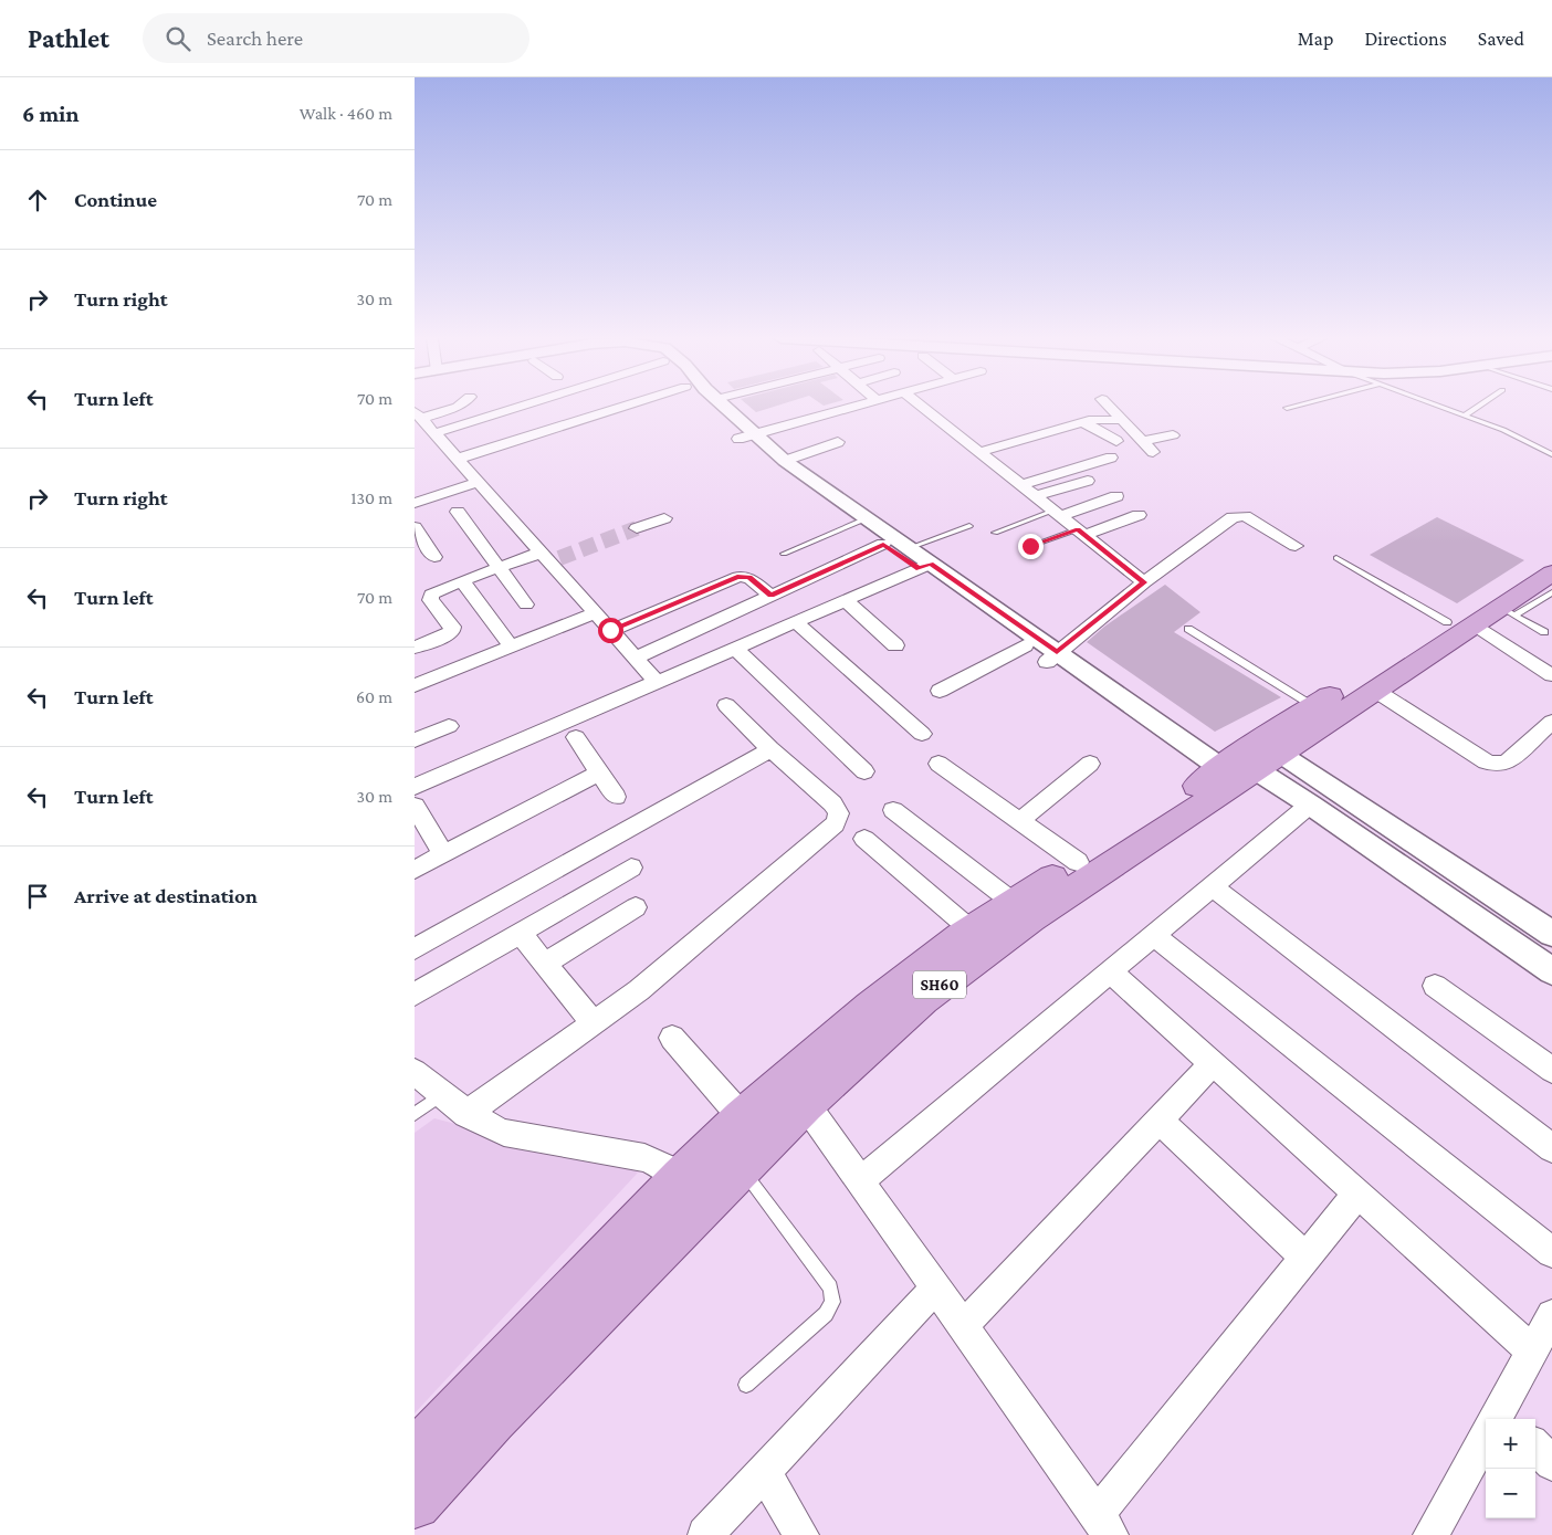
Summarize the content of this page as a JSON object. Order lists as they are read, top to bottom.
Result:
{
  "streets": {
    "main road": ["SH60"]
  },
  "page": {
    "header": "Pathlet",
    "search": "Search here",
    "nav": ["Map", "Directions", "Saved"],
    "heading": ["6 min", "Walk · 460 m"],
    "list": [
      ["Continue", "70 m"],
      ["Turn right", "30 m"],
      ["Turn left", "70 m"],
      ["Turn right", "130 m"],
      ["Turn left", "70 m"],
      ["Turn left", "60 m"],
      ["Turn left", "30 m"],
      "Arrive at destination"
    ],
    "map_buttons": ["+", "−"]
  }
}
